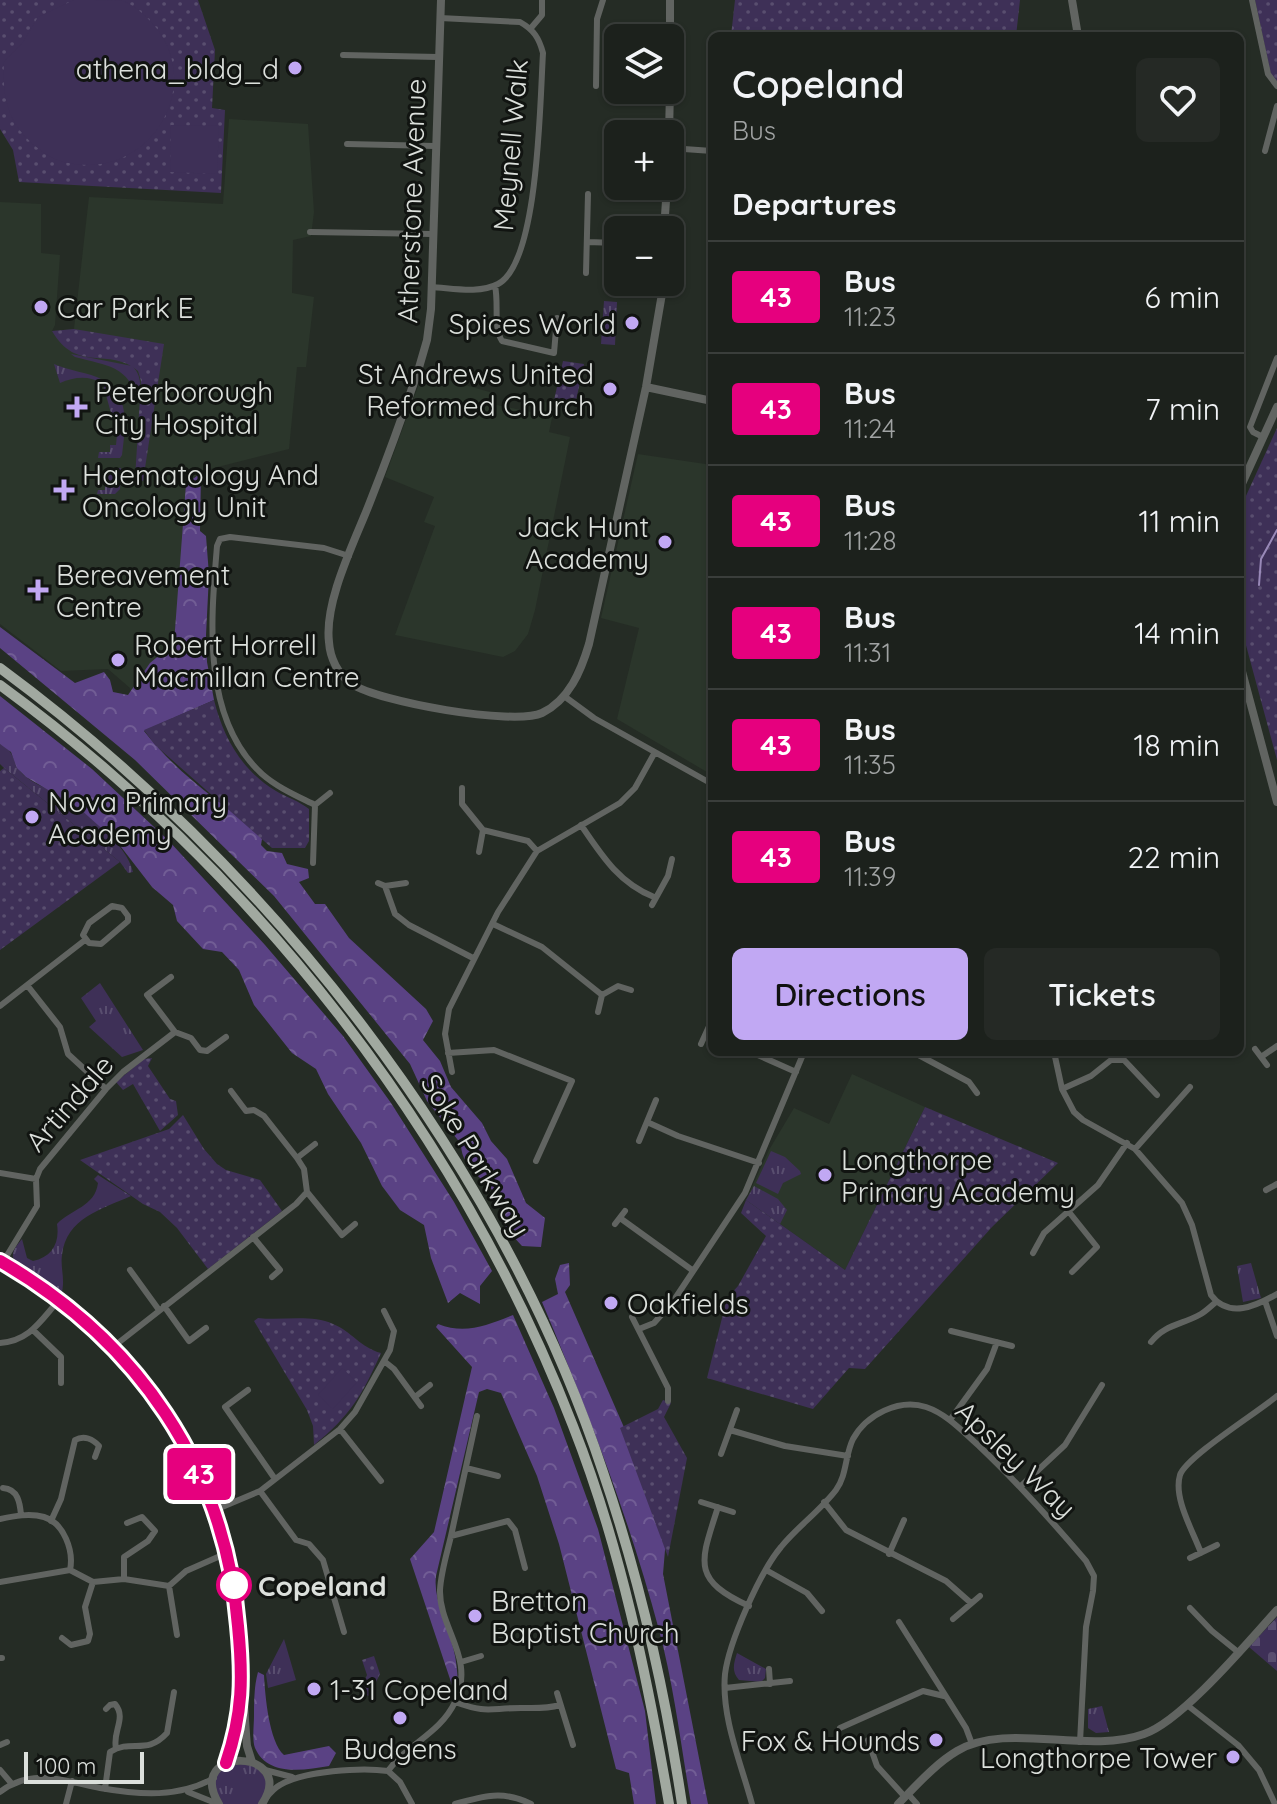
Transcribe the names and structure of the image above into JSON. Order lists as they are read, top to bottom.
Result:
{
  "streets": {
    "highway": ["Soke Parkway"],
    "street": [
      "Meynell Walk",
      "Atherstone Avenue",
      "Artindale",
      "Apsley Way"
    ]
  },
  "crossings": [
    ["Meynell Walk", "Atherstone Avenue"]
  ],
  "places": {
    "other": [
      "athena_bldg_d",
      "Car Park E",
      "Spices World",
      "St Andrews United Reformed Church",
      "Jack Hunt Academy",
      "Robert Horrell Macmillan Centre",
      "Nova Primary Academy",
      "Longthorpe Primary Academy",
      "Oakfields",
      "Copeland",
      "Bretton Baptist Church",
      "1-31 Copeland",
      "Budgens",
      "Fox & Hounds",
      "Longthorpe Tower"
    ],
    "health": ["Peterborough City Hospital", "Haematology And Oncology Unit", "Bereavement Centre"]
  },
  "lines": ["bus line 43"],
  "scale_bar": "100 m",
  "page": {
    "on_map": "43",
    "map_buttons": ["+", "−"],
    "heading": [
      ["Copeland", "Bus"],
      "Departures"
    ],
    "list": [
      {
        "mark": "43",
        "name": "Bus",
        "note": "11:23",
        "value": "6 min"
      },
      {
        "mark": "43",
        "name": "Bus",
        "note": "11:24",
        "value": "7 min"
      },
      {
        "mark": "43",
        "name": "Bus",
        "note": "11:28",
        "value": "11 min"
      },
      {
        "mark": "43",
        "name": "Bus",
        "note": "11:31",
        "value": "14 min"
      },
      {
        "mark": "43",
        "name": "Bus",
        "note": "11:35",
        "value": "18 min"
      },
      {
        "mark": "43",
        "name": "Bus",
        "note": "11:39",
        "value": "22 min"
      }
    ],
    "buttons": ["Directions", "Tickets"],
    "scale": "100 m"
  }
}
